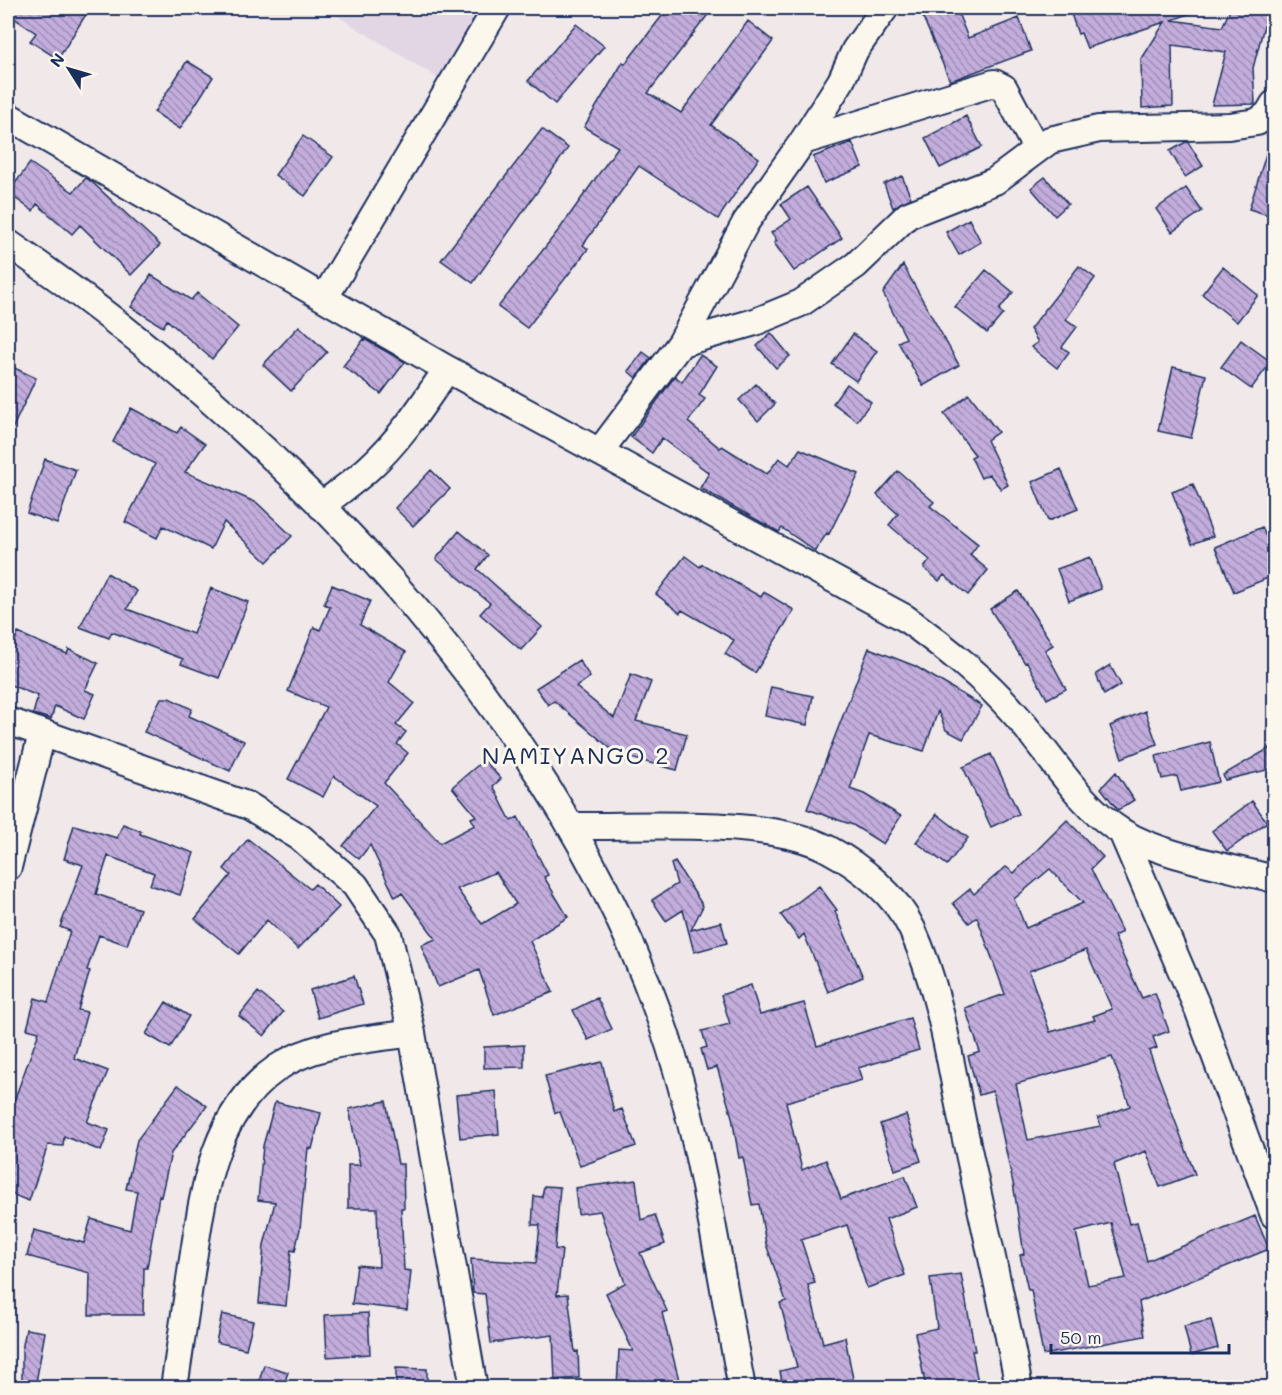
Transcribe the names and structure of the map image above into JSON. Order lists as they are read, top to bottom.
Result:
{
  "districts": ["NAMIYANGO 2"],
  "scale_bar": "50 m",
  "north": "top left"
}
